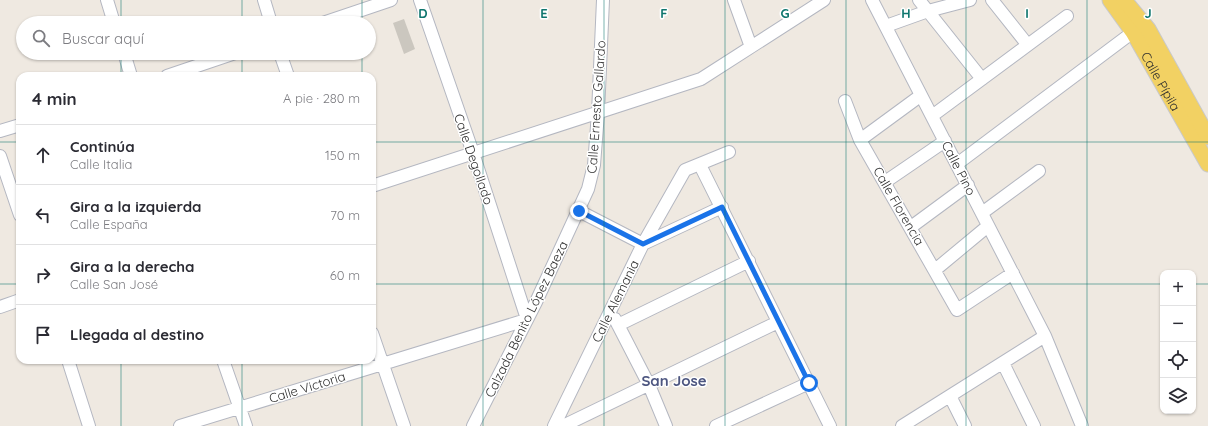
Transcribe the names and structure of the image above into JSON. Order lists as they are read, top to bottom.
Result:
{
  "streets": {
    "main road": ["Calle Pípila"],
    "street": [
      "Calle Ernesto Gallardo",
      "Calle Degollado",
      "Calle Pino",
      "Calle Florencia",
      "Calle Alemania",
      "Calzada Benito López Baeza",
      "Calle Victoria"
    ]
  },
  "crossings": [
    ["Calle Ernesto Gallardo", "Calzada Benito López Baeza"],
    ["Calle Degollado", "Calzada Benito López Baeza"],
    ["Calle Degollado", "Calle Victoria"],
    ["Calle Pino", "Calle Florencia"],
    ["Calzada Benito López Baeza", "Calle Victoria"]
  ],
  "districts": ["San Jose"],
  "page": {
    "search": "Buscar aquí",
    "heading": ["4 min", "A pie · 280 m"],
    "list": [
      ["Continúa", "Calle Italia", "150 m"],
      ["Gira a la izquierda", "Calle España", "70 m"],
      ["Gira a la derecha", "Calle San José", "60 m"],
      "Llegada al destino"
    ],
    "map_buttons": ["+", "−"]
  },
  "grid": {
    "columns": [
      "D",
      "E",
      "F",
      "G",
      "H",
      "I",
      "J"
    ]
  }
}
